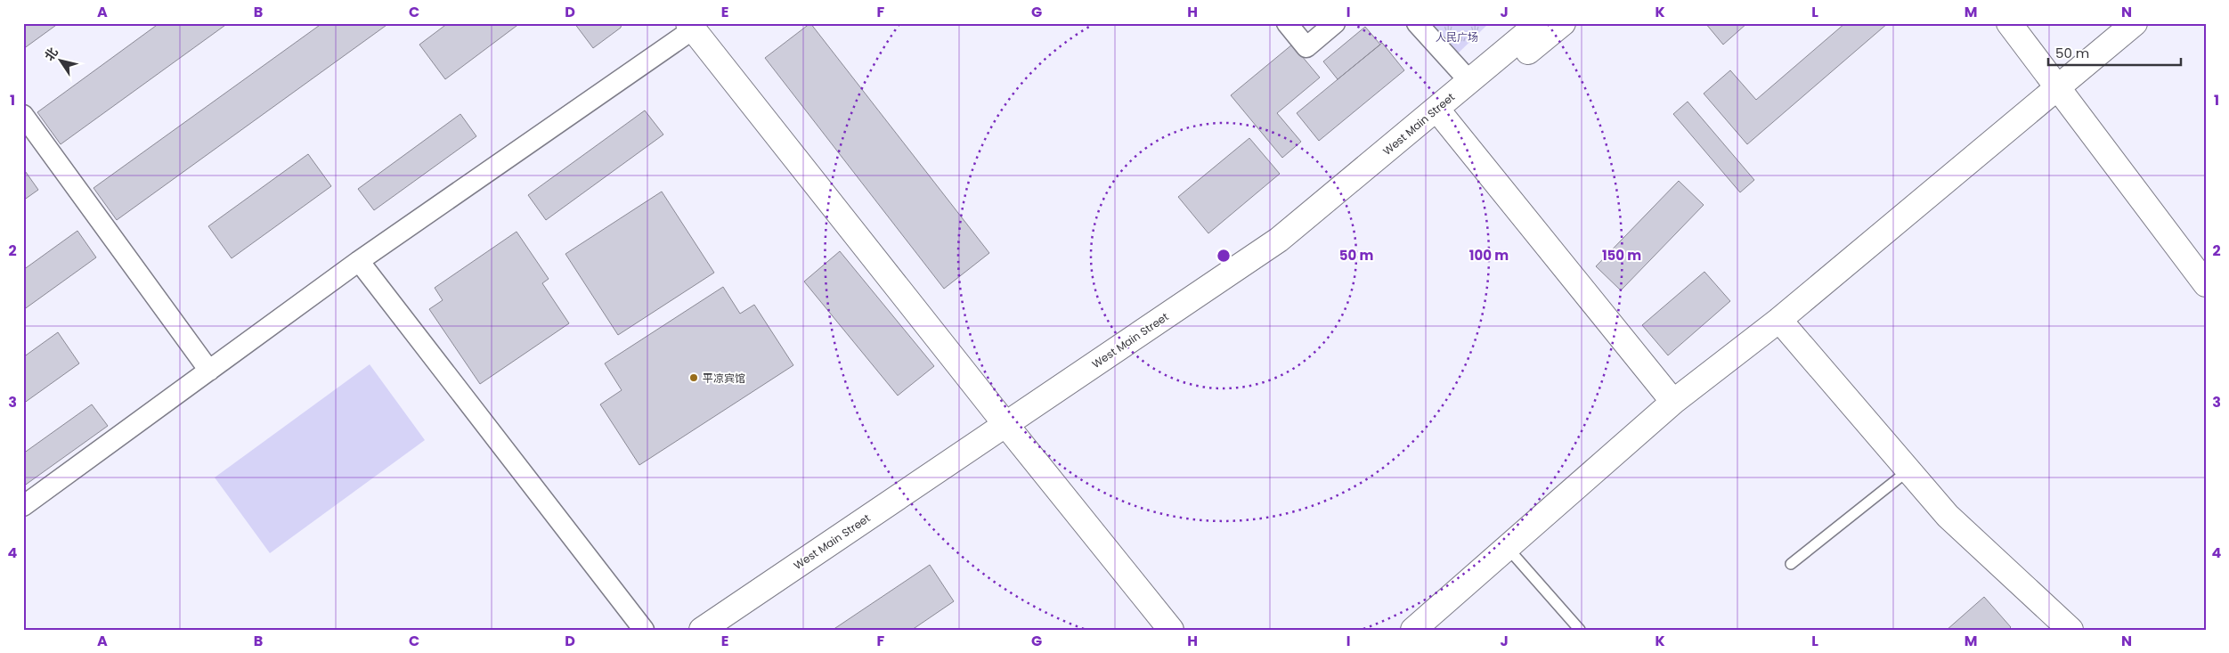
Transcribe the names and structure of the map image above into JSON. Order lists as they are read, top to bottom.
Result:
{
  "streets": {
    "street": ["West Main Street"]
  },
  "parks": ["人民广场"],
  "places": ["平凉宾馆"],
  "scale_bar": "50 m",
  "north": "top left",
  "grid": {
    "columns": [
      "A",
      "B",
      "C",
      "D",
      "E",
      "F",
      "G",
      "H",
      "I",
      "J",
      "K",
      "L",
      "M",
      "N"
    ],
    "rows": [
      "1",
      "2",
      "3",
      "4"
    ]
  },
  "rings": ["50 m", "100 m", "150 m"]
}
